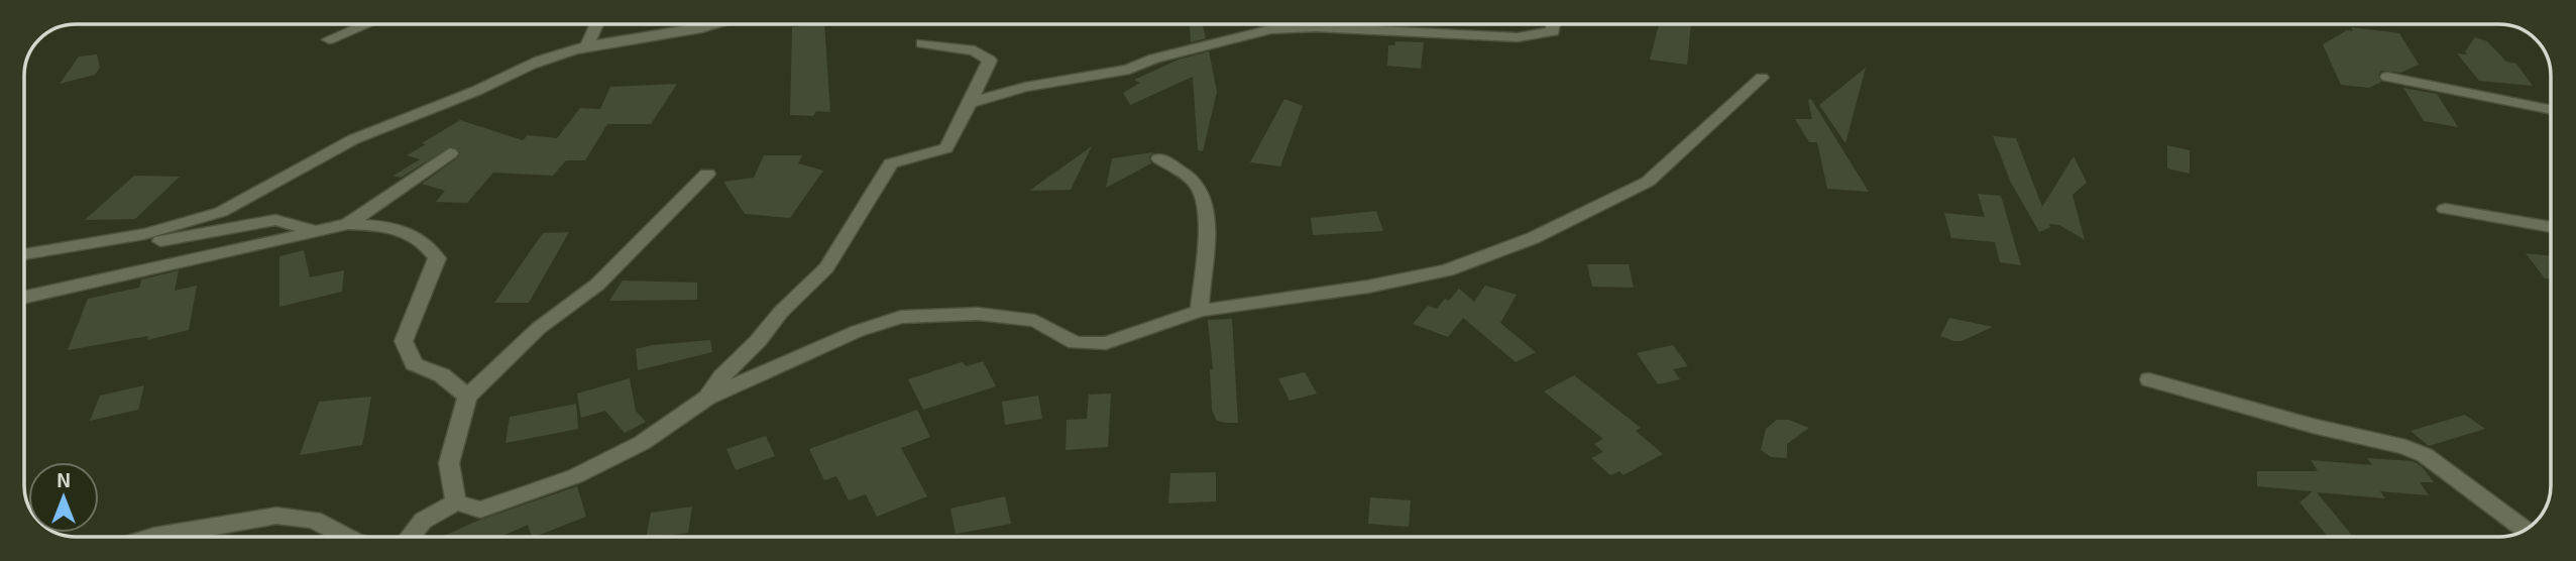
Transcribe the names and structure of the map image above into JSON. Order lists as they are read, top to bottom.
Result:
{
  "north": "top"
}
